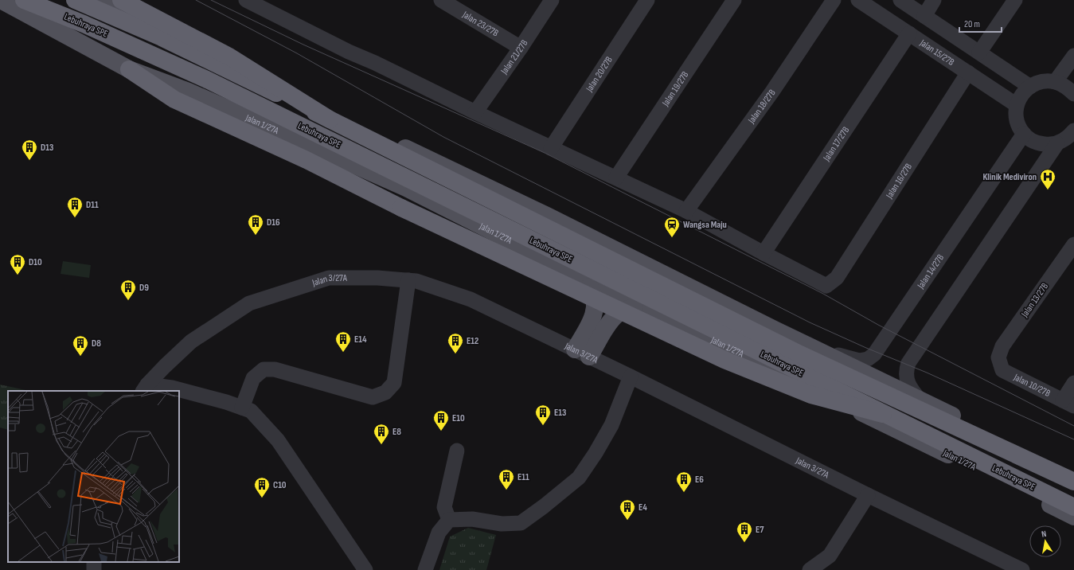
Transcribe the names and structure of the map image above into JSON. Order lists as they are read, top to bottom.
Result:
{
  "streets": {
    "highway": ["Lebuhraya SPE"],
    "main road": ["Jalan 1/27A"],
    "street": [
      "Jalan 23/27B",
      "Jalan 15/27B",
      "Jalan 21/27B",
      "Jalan 20/27B",
      "Jalan 19/27B",
      "Jalan 18/27B",
      "Jalan 17/27B",
      "Jalan 16/27B",
      "Jalan 14/27B",
      "Jalan 3/27A",
      "Jalan 13/27B",
      "Jalan 10/27B"
    ]
  },
  "crossings": [
    ["Jalan 23/27B", "Jalan 21/27B"],
    ["Jalan 15/27B", "Jalan 17/27B"],
    ["Jalan 15/27B", "Jalan 16/27B"],
    ["Jalan 17/27B", "Jalan 16/27B"],
    ["Jalan 13/27B", "Jalan 10/27B"]
  ],
  "places": {
    "building": [
      "D13",
      "D11",
      "D16",
      "D10",
      "D9",
      "E14",
      "E12",
      "D8",
      "E13",
      "E10",
      "E8",
      "E11",
      "E6",
      "C10",
      "E4",
      "E7"
    ],
    "hospital": ["Klinik Mediviron"],
    "station": ["Wangsa Maju"]
  },
  "scale_bar": "20 m",
  "north": "top"
}
